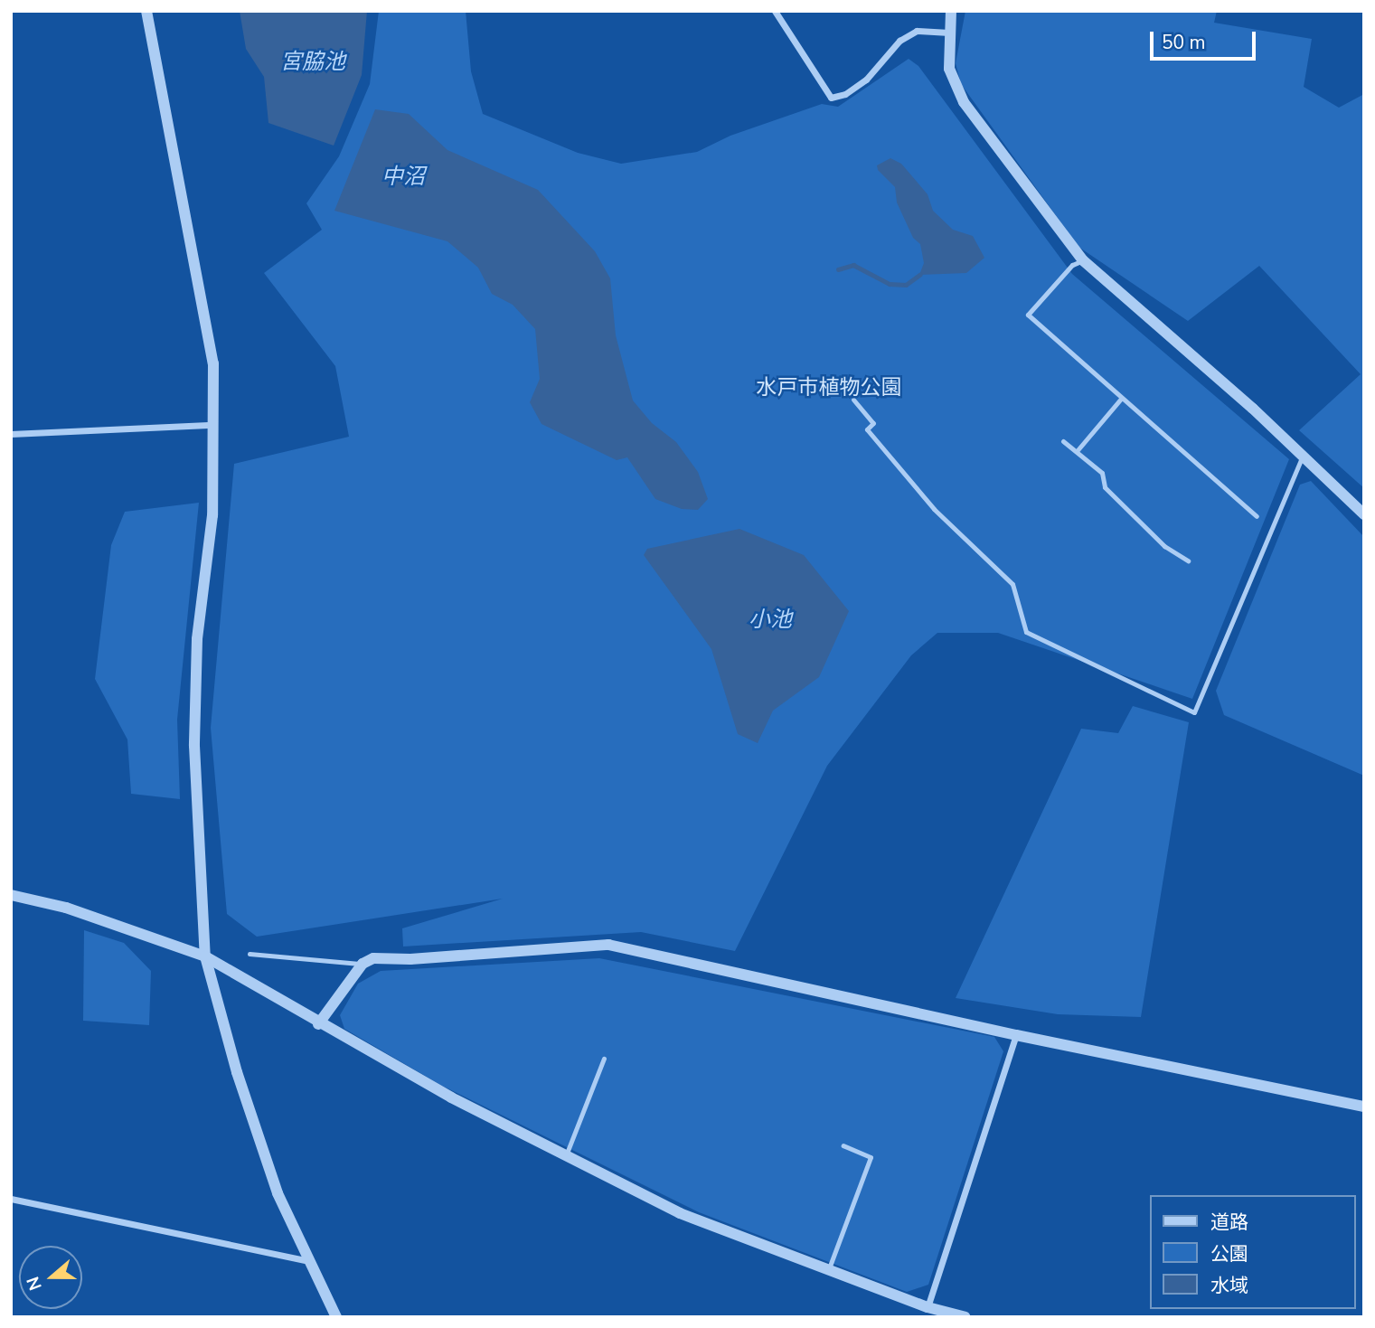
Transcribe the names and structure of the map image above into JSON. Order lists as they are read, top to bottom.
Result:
{
  "water": ["宮脇池", "中沼", "小池"],
  "parks": ["水戸市植物公園"],
  "legend": ["道路", "公園", "水域"],
  "scale_bar": "50 m",
  "north": "left"
}
